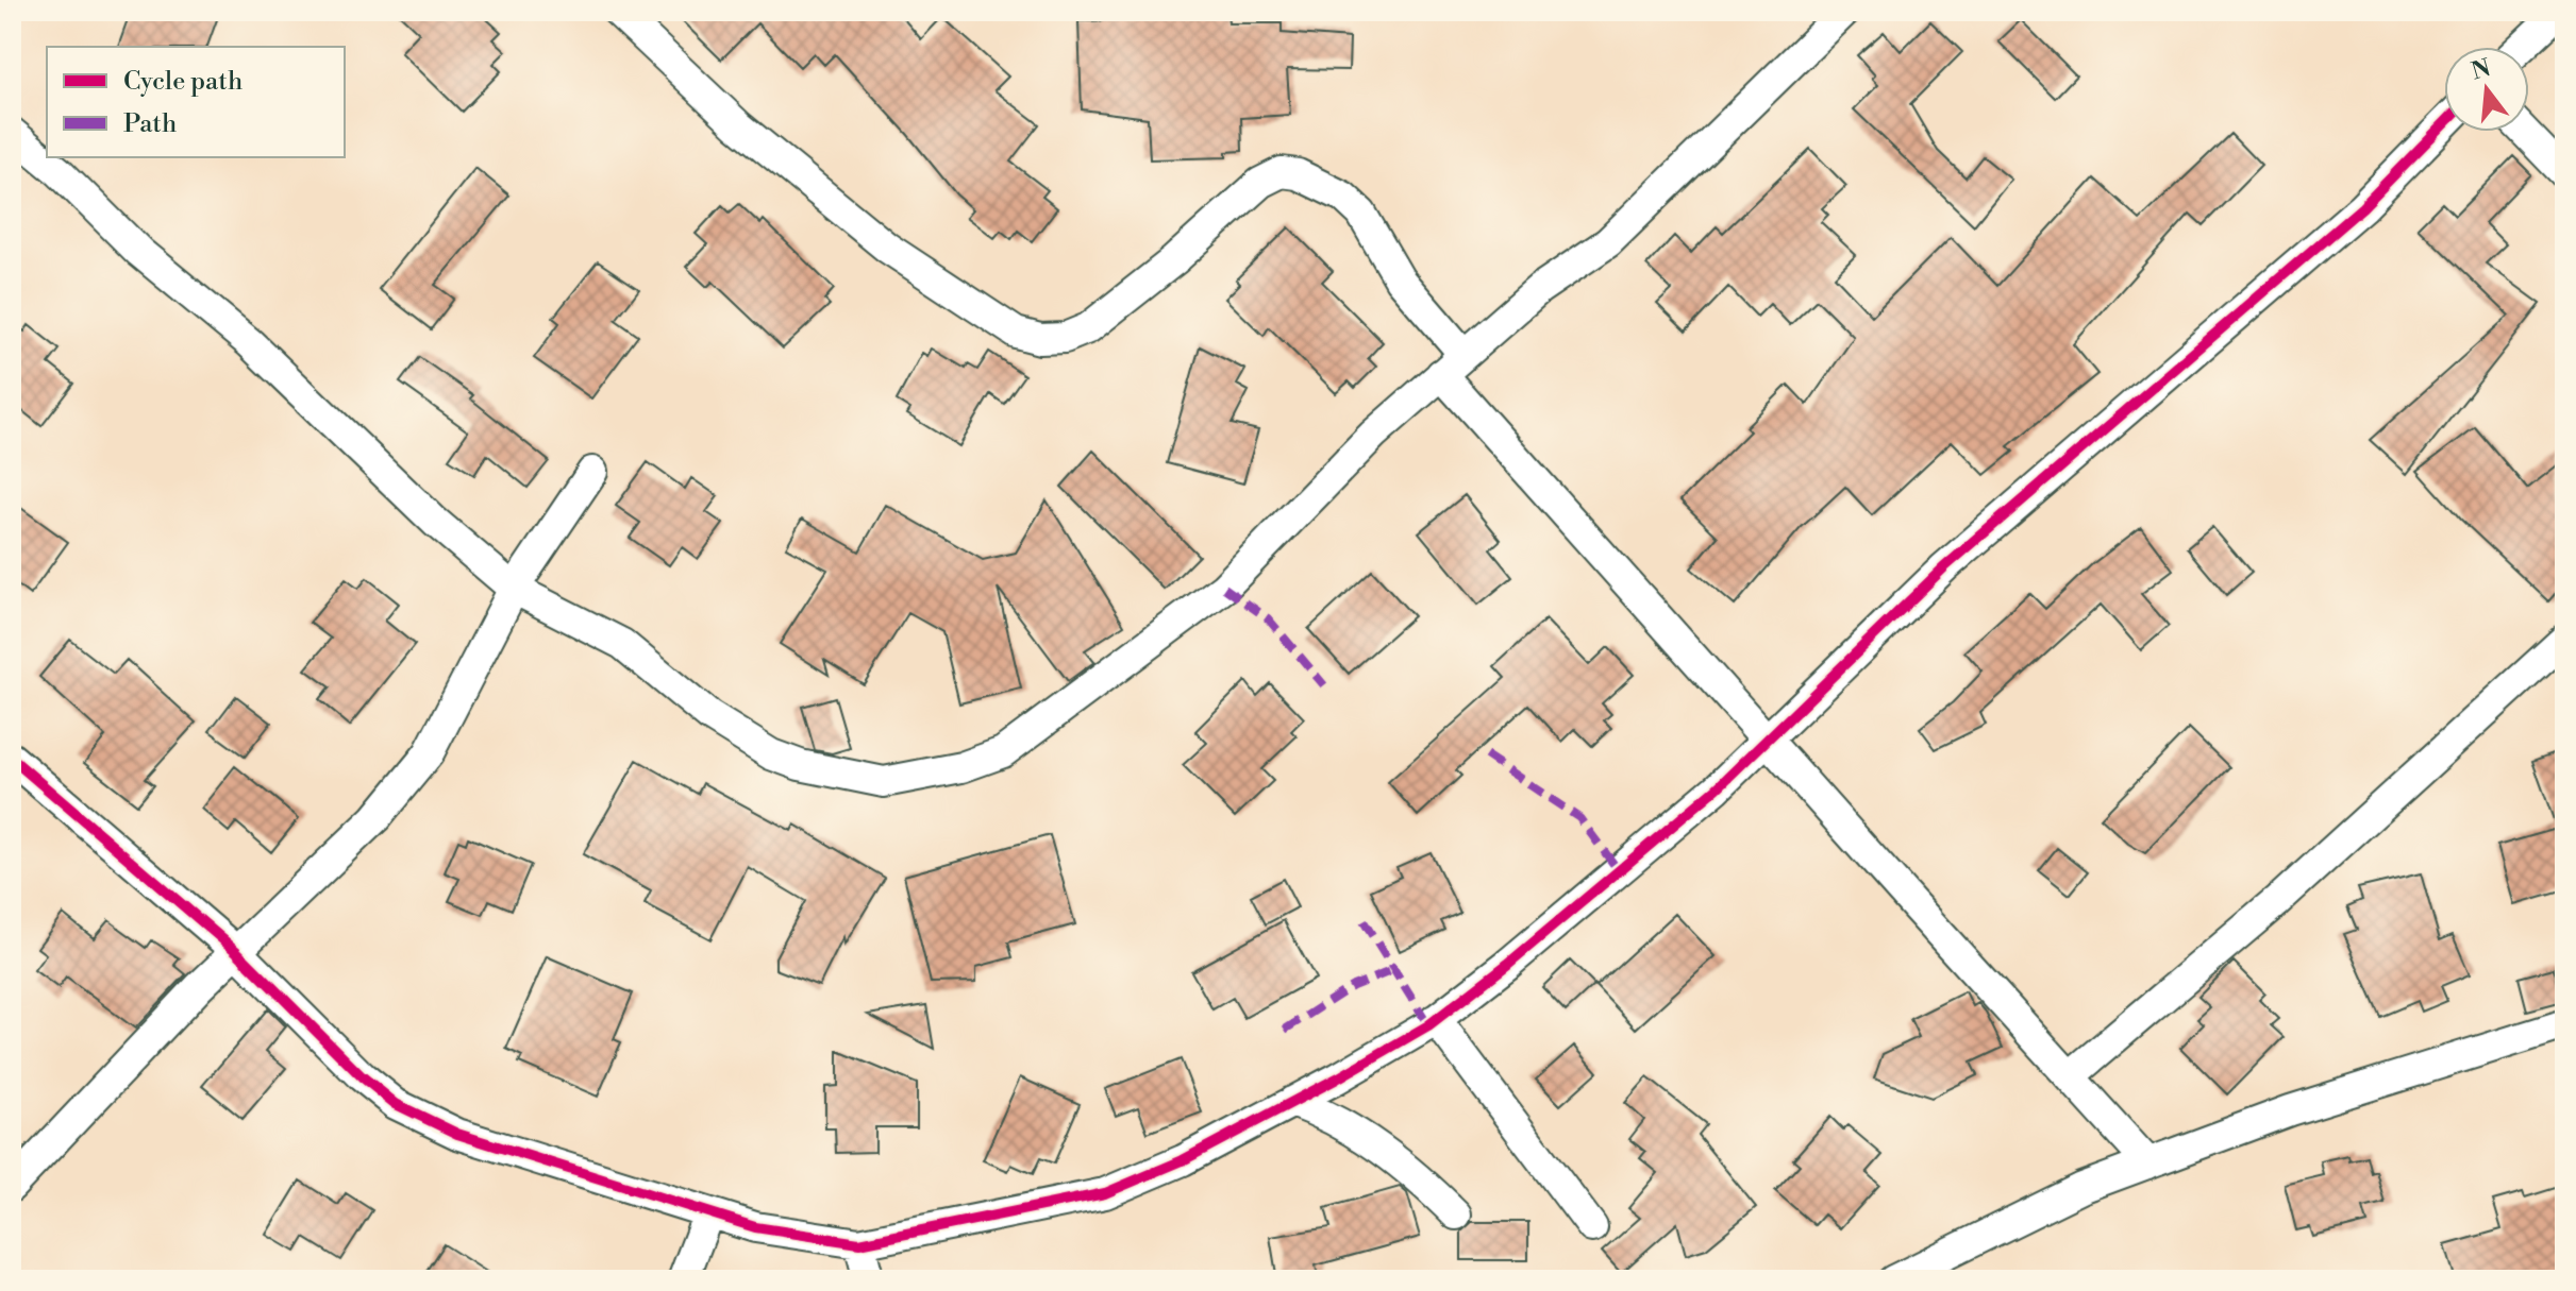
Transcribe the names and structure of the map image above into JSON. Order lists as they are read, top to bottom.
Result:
{
  "legend": ["Cycle path", "Path"],
  "north": "top"
}
